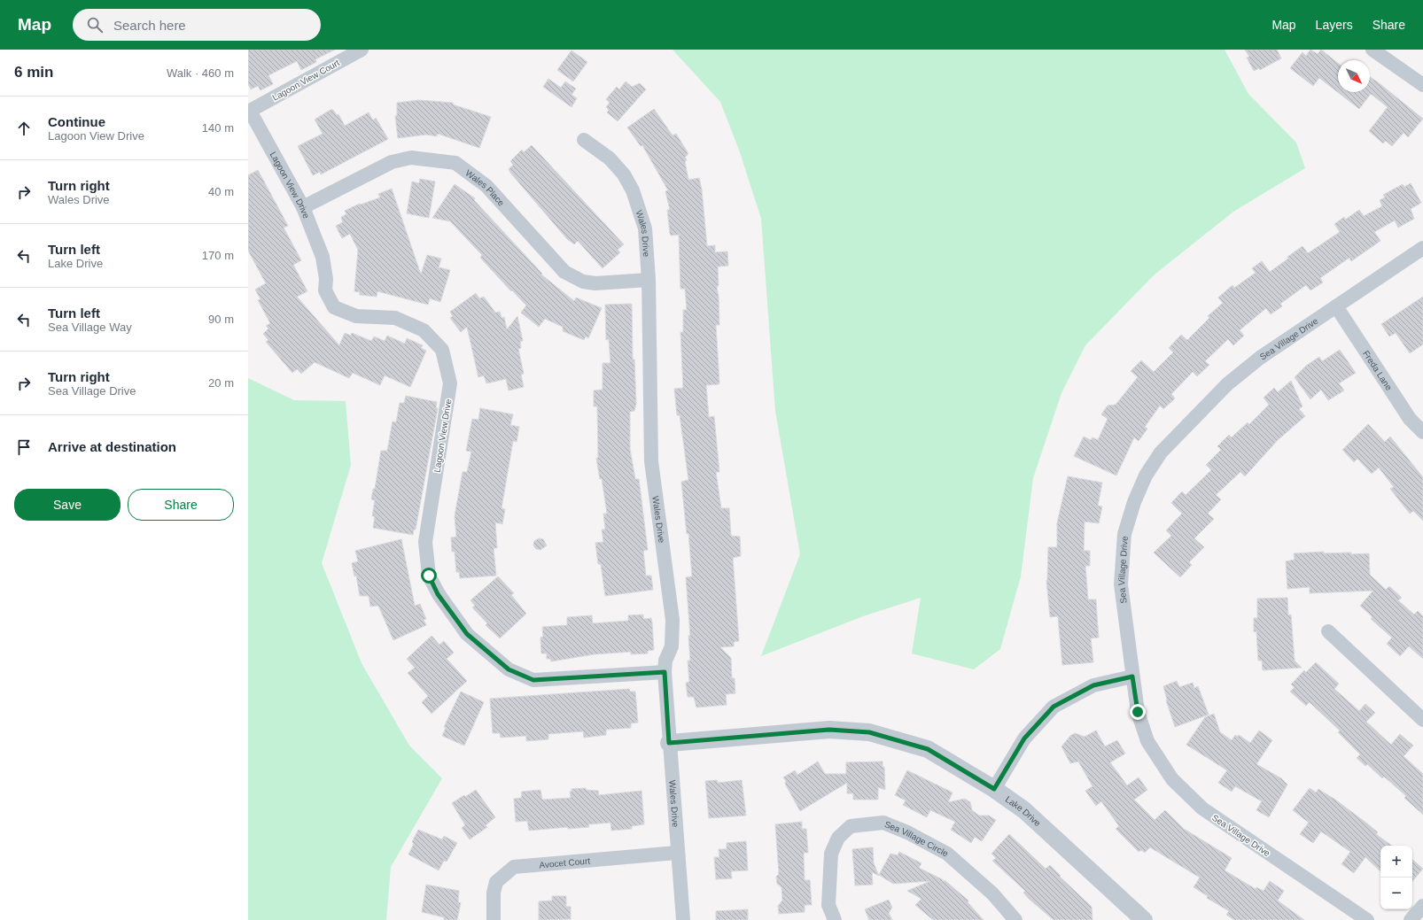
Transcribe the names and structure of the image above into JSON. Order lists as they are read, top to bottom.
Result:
{
  "streets": {
    "street": [
      "Lagoon View Court",
      "Lagoon View Drive",
      "Wales Place",
      "Wales Drive",
      "Sea Village Drive",
      "Freda Lane",
      "Lake Drive",
      "Sea Village Circle",
      "Avocet Court"
    ]
  },
  "crossings": [
    ["Lagoon View Court", "Lagoon View Drive"],
    ["Lagoon View Drive", "Wales Place"],
    ["Lagoon View Drive", "Wales Drive"],
    ["Wales Place", "Wales Drive"],
    ["Wales Drive", "Lake Drive"],
    ["Wales Drive", "Avocet Court"],
    ["Sea Village Drive", "Freda Lane"]
  ],
  "north": "bottom right",
  "page": {
    "header": "Map",
    "search": "Search here",
    "nav": ["Map", "Layers", "Share"],
    "heading": ["6 min", "Walk · 460 m"],
    "list": [
      ["Continue", "Lagoon View Drive", "140 m"],
      ["Turn right", "Wales Drive", "40 m"],
      ["Turn left", "Lake Drive", "170 m"],
      ["Turn left", "Sea Village Way", "90 m"],
      ["Turn right", "Sea Village Drive", "20 m"],
      "Arrive at destination"
    ],
    "buttons": ["Save", "Share"],
    "map_buttons": ["+", "−"]
  }
}
